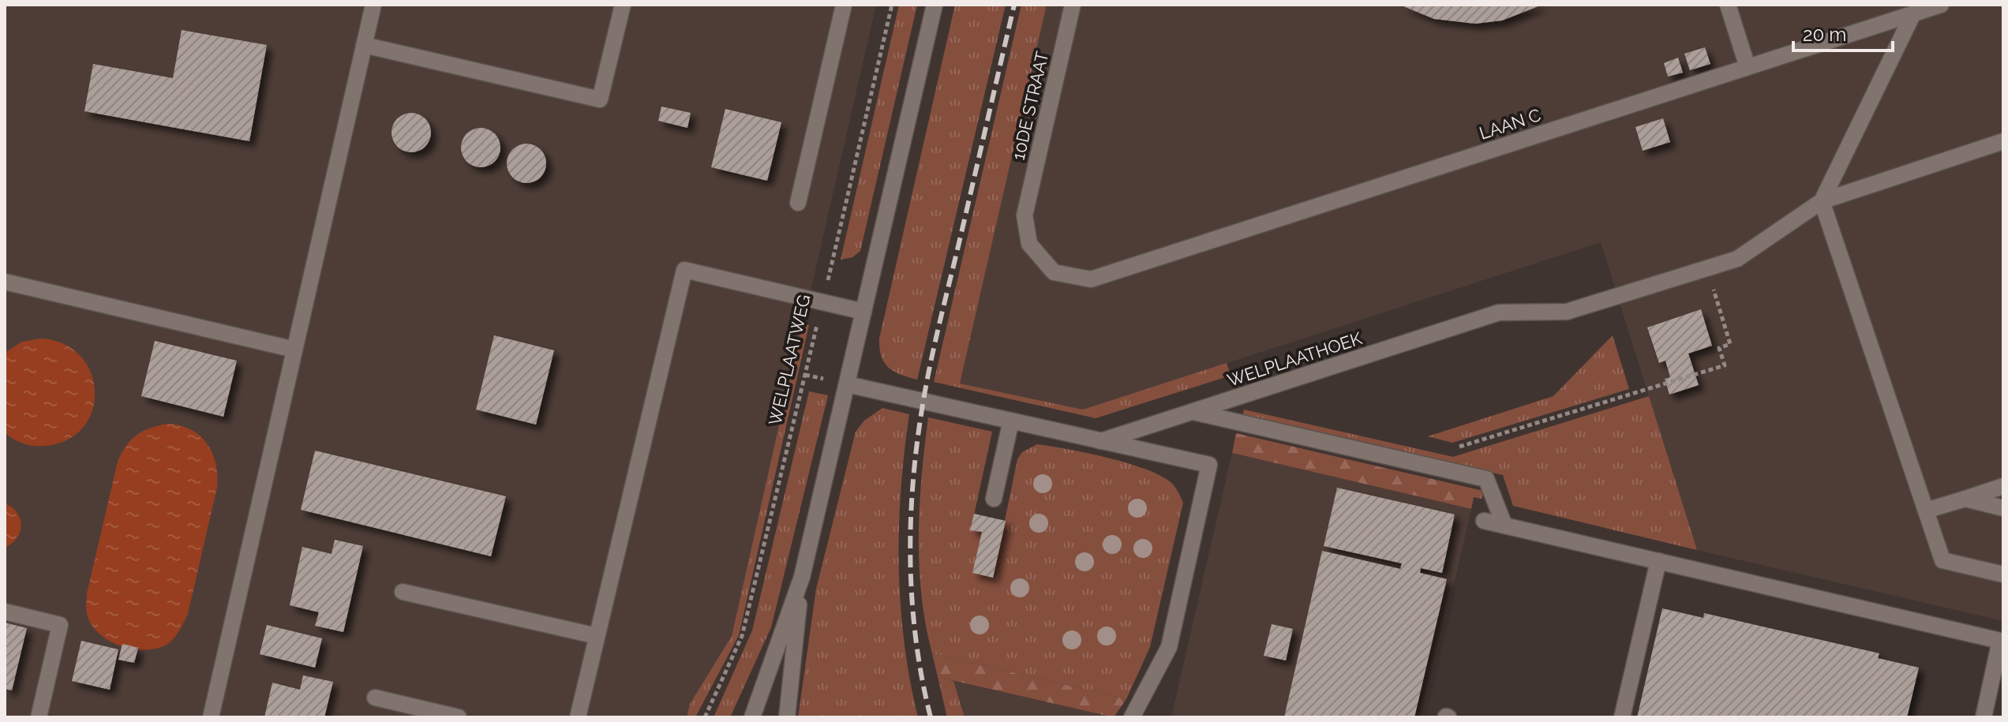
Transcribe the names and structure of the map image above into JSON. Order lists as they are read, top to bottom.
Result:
{
  "streets": {
    "street": ["10DE STRAAT", "LAAN C", "WELPLAATHOEK"],
    "path": ["WELPLAATWEG"]
  },
  "crossings": [
    ["10DE STRAAT", "LAAN C"]
  ],
  "scale_bar": "20 m"
}
